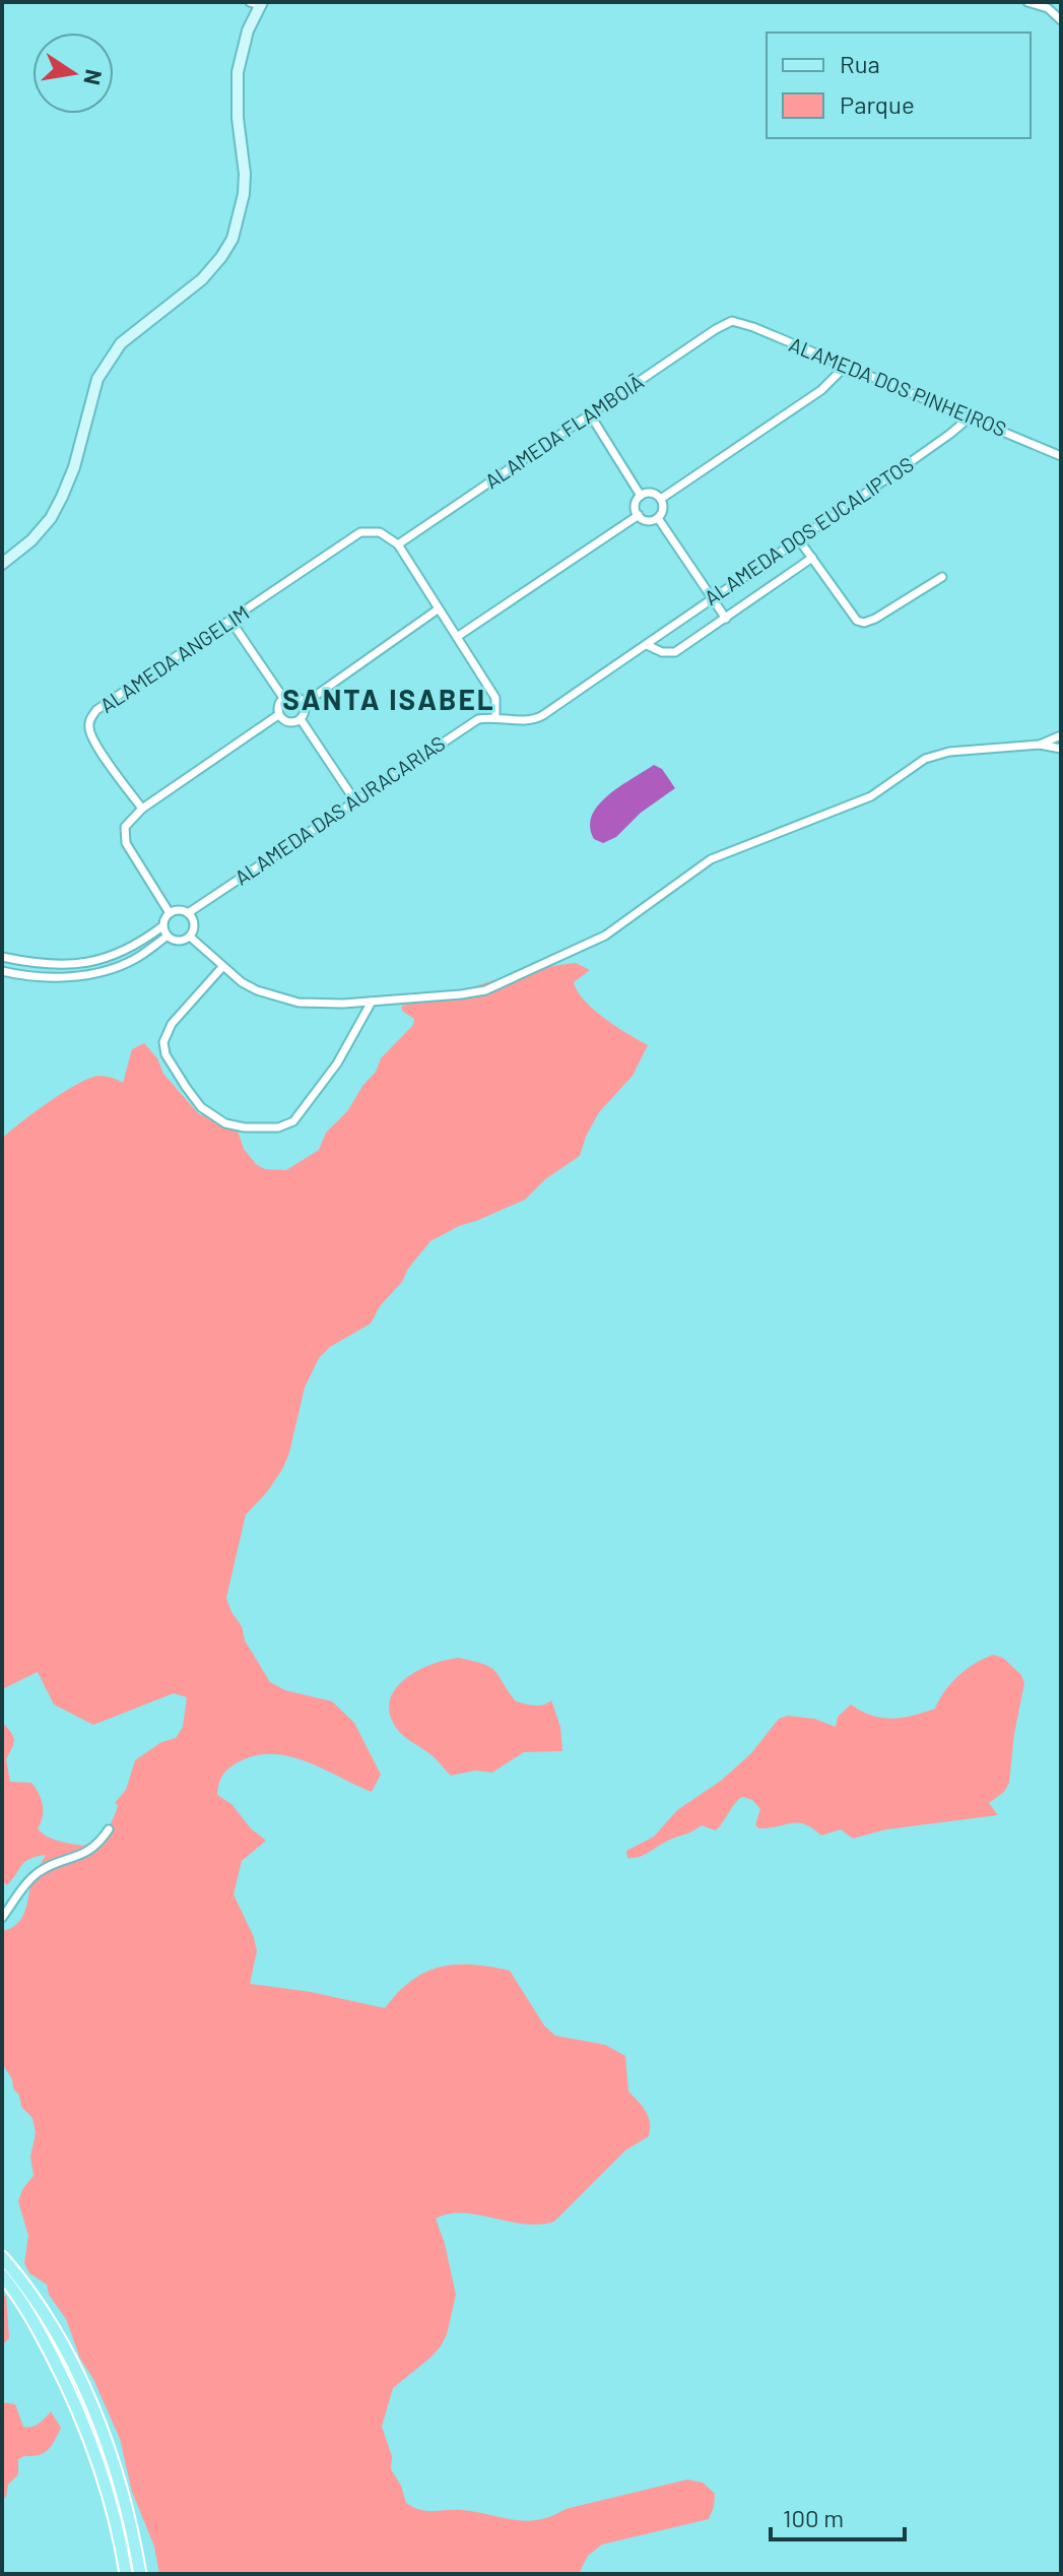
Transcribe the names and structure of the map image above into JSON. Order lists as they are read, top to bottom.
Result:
{
  "streets": {
    "street": [
      "ALAMEDA DOS PINHEIROS",
      "ALAMEDA FLAMBOIÃ",
      "ALAMEDA DOS EUCALIPTOS",
      "ALAMEDA ANGELIM",
      "ALAMEDA DAS AURACARIAS"
    ]
  },
  "crossings": [
    ["ALAMEDA DOS PINHEIROS", "ALAMEDA FLAMBOIÃ"],
    ["ALAMEDA DOS PINHEIROS", "ALAMEDA DOS EUCALIPTOS"],
    ["ALAMEDA FLAMBOIÃ", "ALAMEDA ANGELIM"],
    ["ALAMEDA DOS EUCALIPTOS", "ALAMEDA DAS AURACARIAS"]
  ],
  "districts": ["SANTA ISABEL"],
  "legend": ["Rua", "Parque"],
  "scale_bar": "100 m",
  "north": "right"
}
